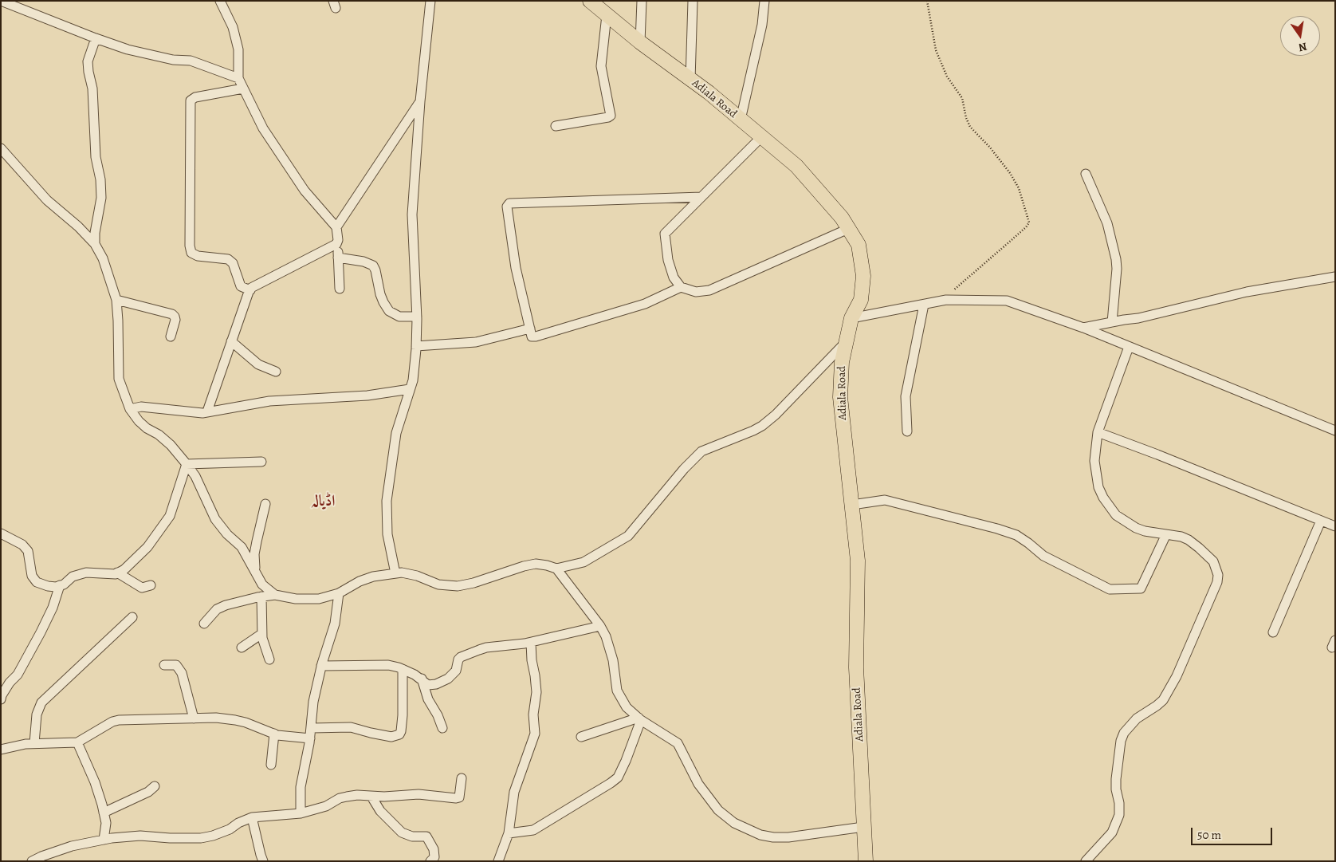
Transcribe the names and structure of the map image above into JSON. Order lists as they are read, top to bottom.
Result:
{
  "streets": {
    "main road": ["Adiala Road"]
  },
  "districts": ["اڈیالہ"],
  "scale_bar": "50 m",
  "north": "bottom"
}
